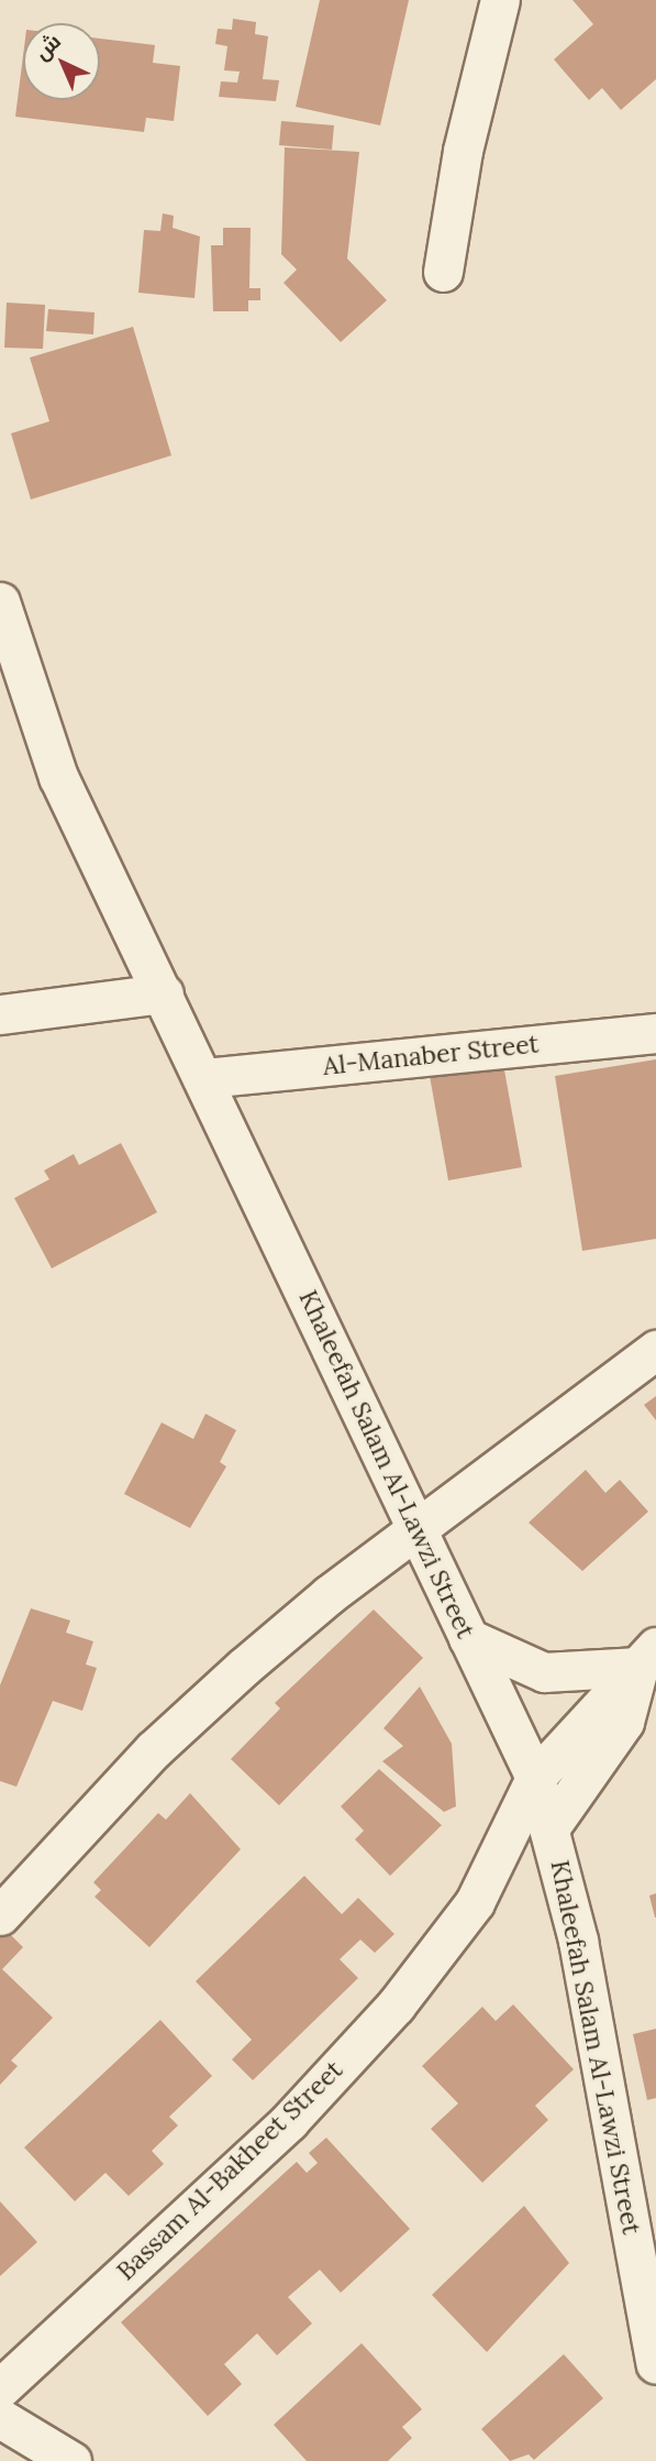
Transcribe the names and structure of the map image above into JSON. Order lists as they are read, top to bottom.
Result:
{
  "streets": {
    "street": ["Al-Manaber Street", "Khaleefah Salam Al-Lawzi Street", "Bassam Al-Bakheet Street"]
  },
  "crossings": [
    ["Al-Manaber Street", "Khaleefah Salam Al-Lawzi Street"],
    ["Khaleefah Salam Al-Lawzi Street", "Bassam Al-Bakheet Street"]
  ],
  "north": "top left"
}
